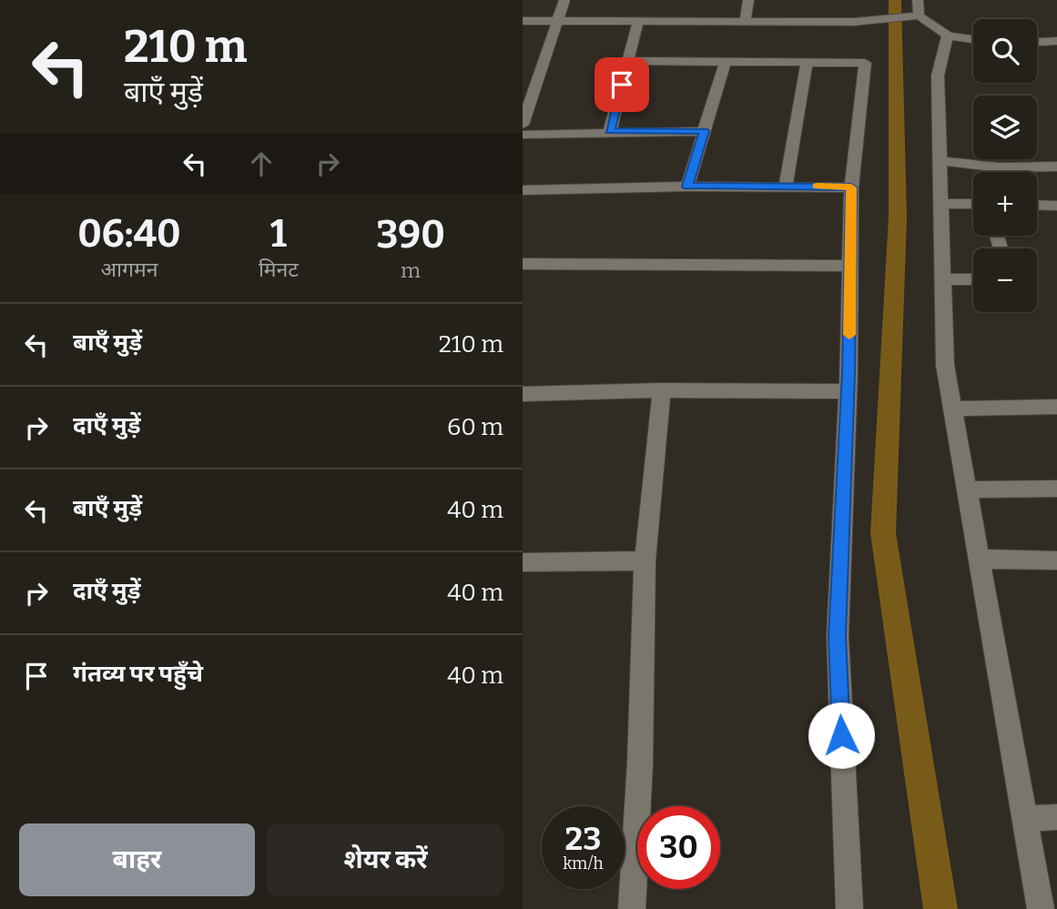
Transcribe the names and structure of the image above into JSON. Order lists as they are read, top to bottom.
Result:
{
  "page": {
    "turn": ["210 m", "बाएँ मुड़ें"],
    "map_buttons": ["+", "−"],
    "eta": [
      "06:40",
      "आगमन",
      "1",
      "मिनट",
      "390",
      "m"
    ],
    "list": [
      {
        "name": "बाएँ मुड़ें",
        "value": "210 m"
      },
      {
        "name": "दाएँ मुड़ें",
        "value": "60 m"
      },
      {
        "name": "बाएँ मुड़ें",
        "value": "40 m"
      },
      {
        "name": "दाएँ मुड़ें",
        "value": "40 m"
      },
      {
        "name": "गंतव्य पर पहुँचे",
        "value": "40 m"
      }
    ],
    "speed": "23 km/h",
    "limit": "30",
    "buttons": ["बाहर", "शेयर करें"]
  }
}
